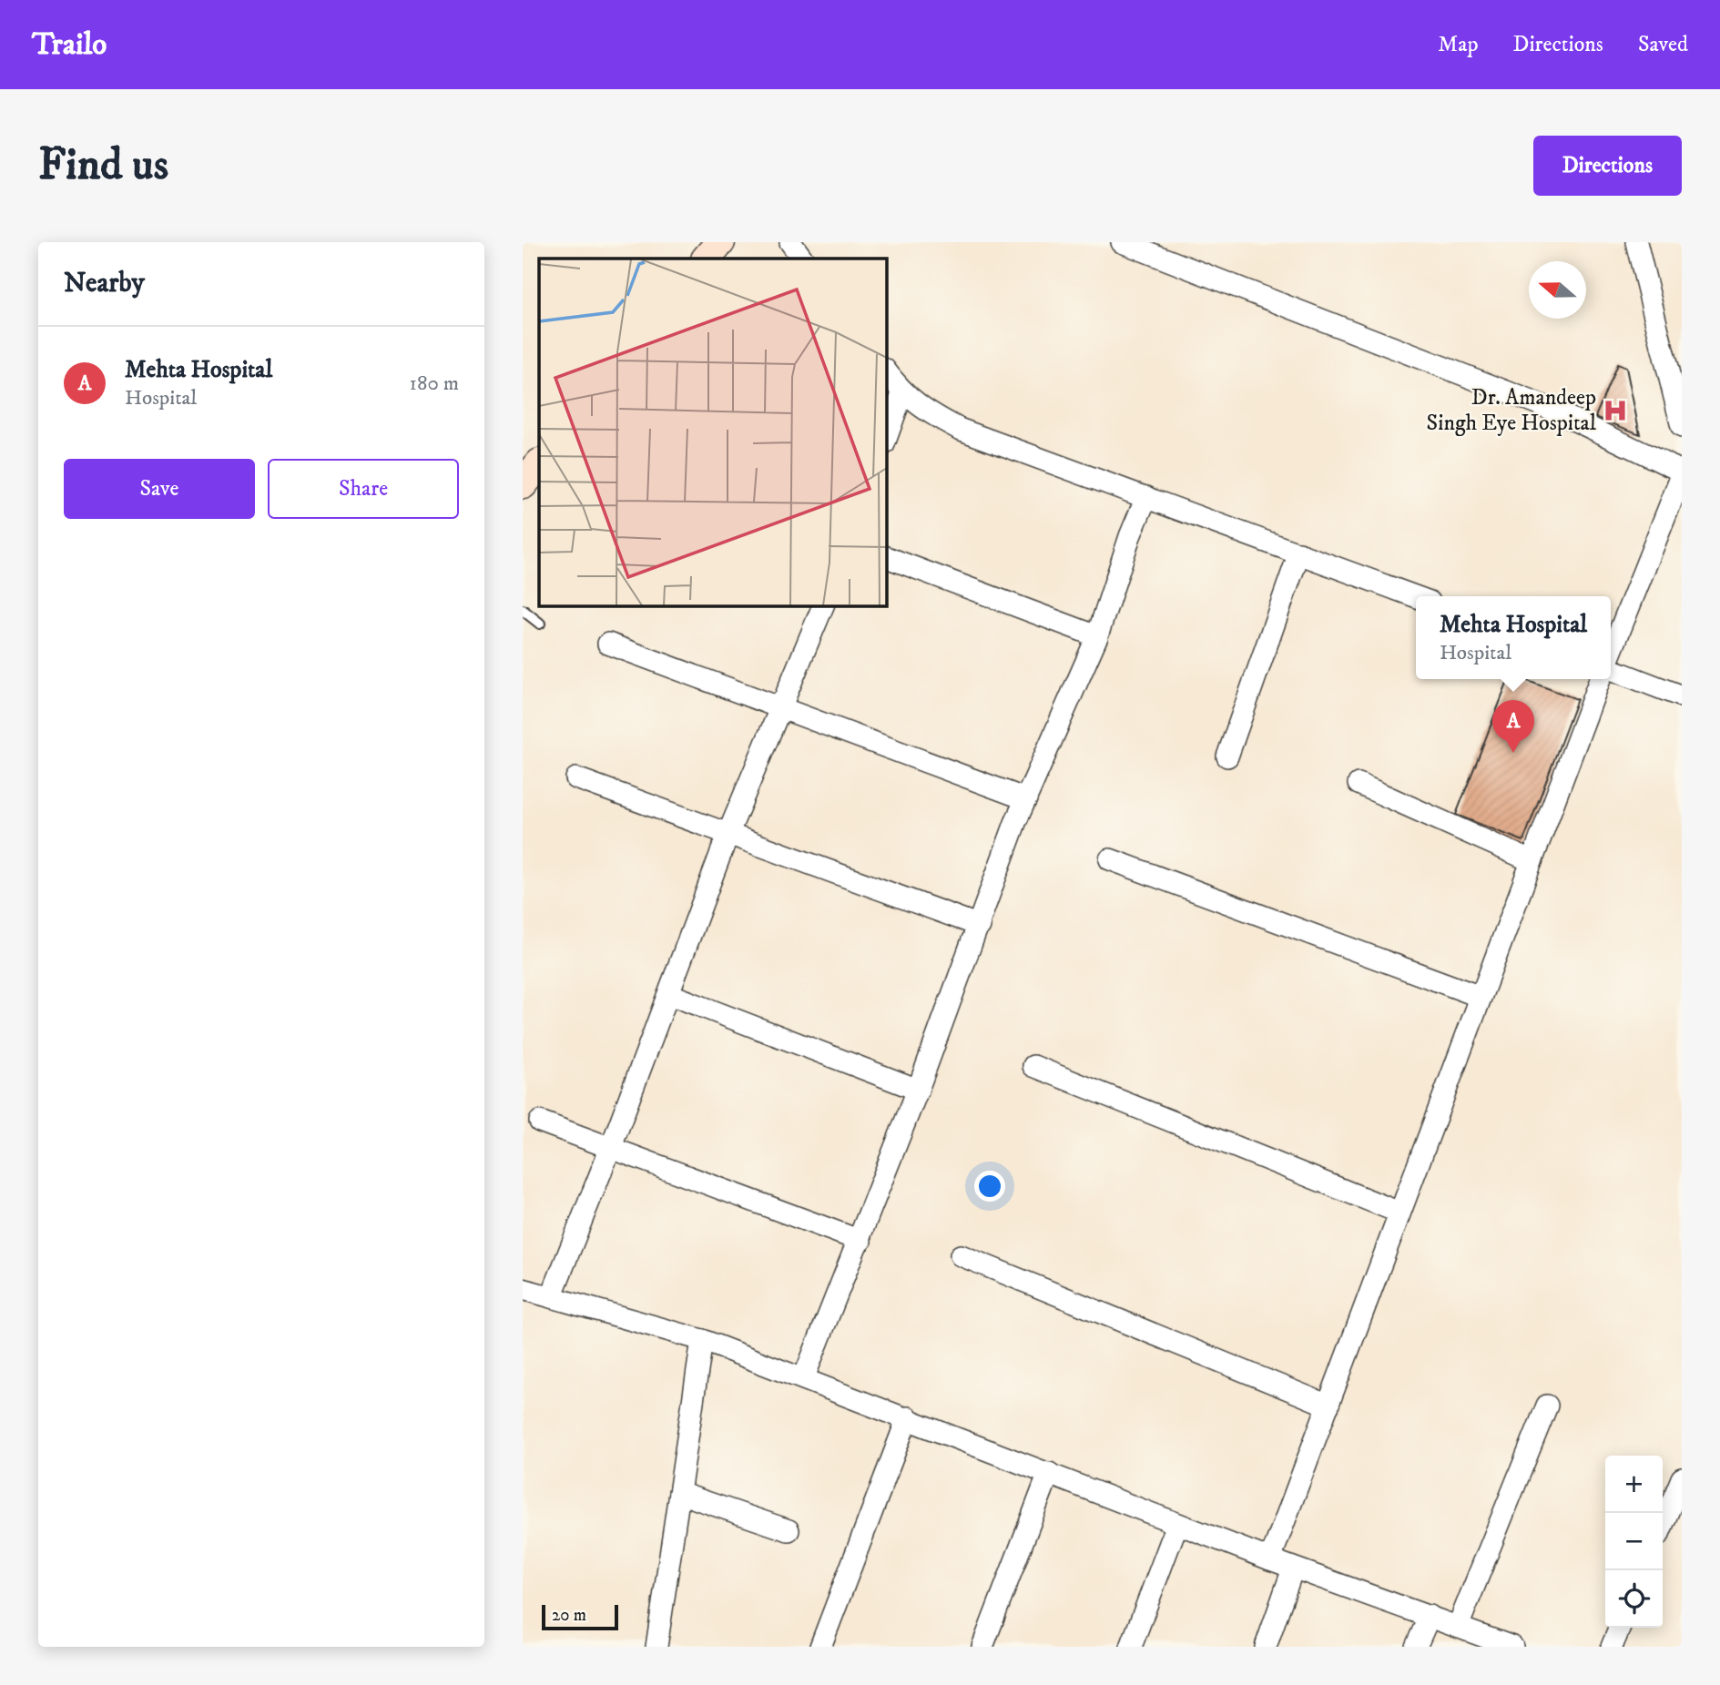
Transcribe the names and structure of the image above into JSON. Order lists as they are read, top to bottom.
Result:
{
  "places": {
    "hospital": ["Dr. Amandeep Singh Eye Hospital"]
  },
  "scale_bar": "20 m",
  "north": "left",
  "page": {
    "header": "Trailo",
    "nav": ["Map", "Directions", "Saved"],
    "buttons": [
      "Directions",
      ["Save", "Share"]
    ],
    "title": "Find us",
    "heading": "Nearby",
    "list": [
      {
        "mark": "A",
        "name": "Mehta Hospital",
        "note": "Hospital",
        "value": "180 m"
      }
    ],
    "popup": ["Mehta Hospital", "Hospital"],
    "pins": "A",
    "map_buttons": ["+", "−"],
    "scale": "20 m"
  }
}
